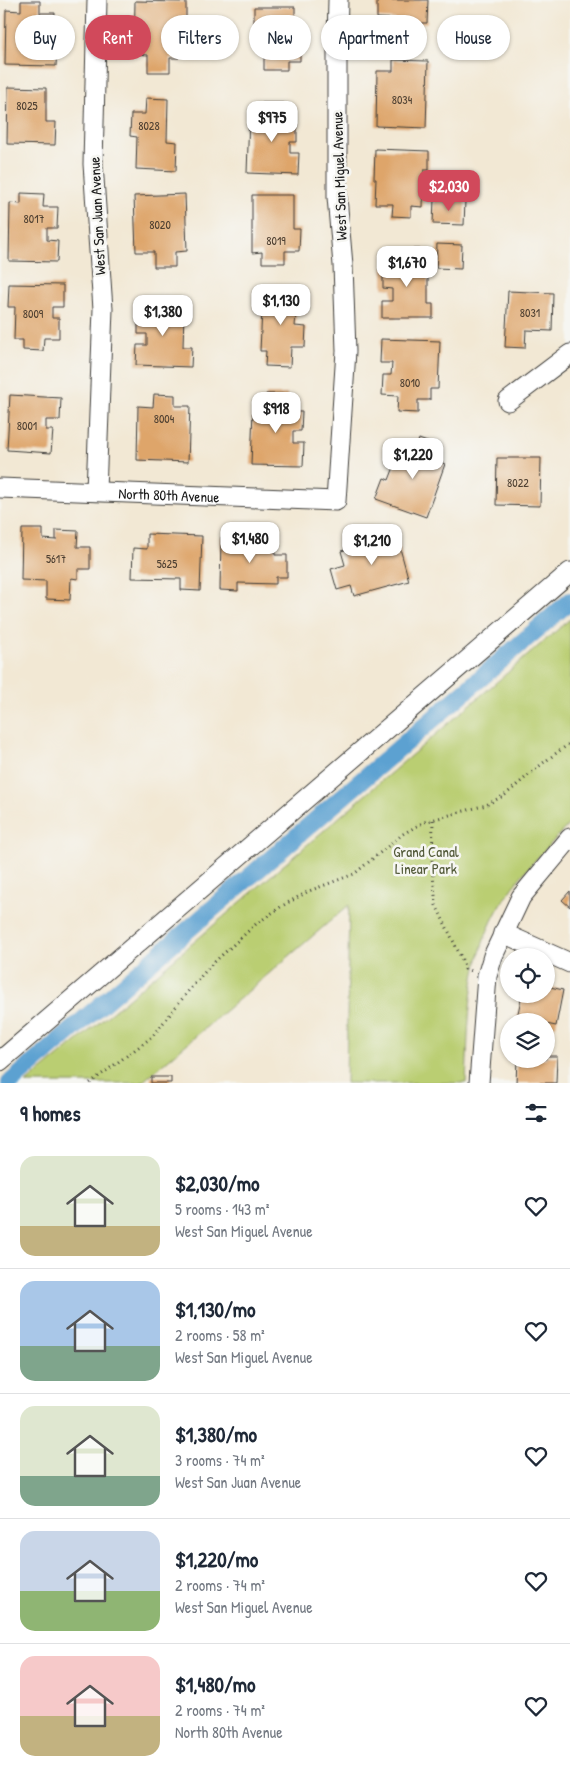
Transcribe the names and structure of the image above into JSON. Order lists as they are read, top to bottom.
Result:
{
  "streets": {
    "street": ["West San Miguel Avenue", "West San Juan Avenue", "North 80th Avenue"]
  },
  "crossings": [
    ["West San Miguel Avenue", "North 80th Avenue"],
    ["West San Juan Avenue", "North 80th Avenue"]
  ],
  "parks": ["Grand Canal Linear Park"],
  "house_numbers": [
    "8034",
    "8025",
    "8028",
    "8017",
    "8020",
    "8019",
    "8031",
    "8009",
    "8010",
    "8004",
    "8001",
    "8022",
    "5617",
    "5625"
  ],
  "page": {
    "chip": [
      "Buy",
      "Rent",
      "Filters",
      "New",
      "Apartment",
      "House"
    ],
    "price": [
      "$975",
      "$2,030",
      "$1,670",
      "$1,130",
      "$1,380",
      "$918",
      "$1,220",
      "$1,480",
      "$1,210"
    ],
    "heading": "9 homes",
    "list": [
      {
        "name": "$2,030/mo",
        "note": "5 rooms · 143 m² · West San Miguel Avenue"
      },
      {
        "name": "$1,130/mo",
        "note": "2 rooms · 58 m² · West San Miguel Avenue"
      },
      {
        "name": "$1,380/mo",
        "note": "3 rooms · 74 m² · West San Juan Avenue"
      },
      {
        "name": "$1,220/mo",
        "note": "2 rooms · 74 m² · West San Miguel Avenue"
      },
      {
        "name": "$1,480/mo",
        "note": "2 rooms · 74 m² · North 80th Avenue"
      }
    ]
  }
}
